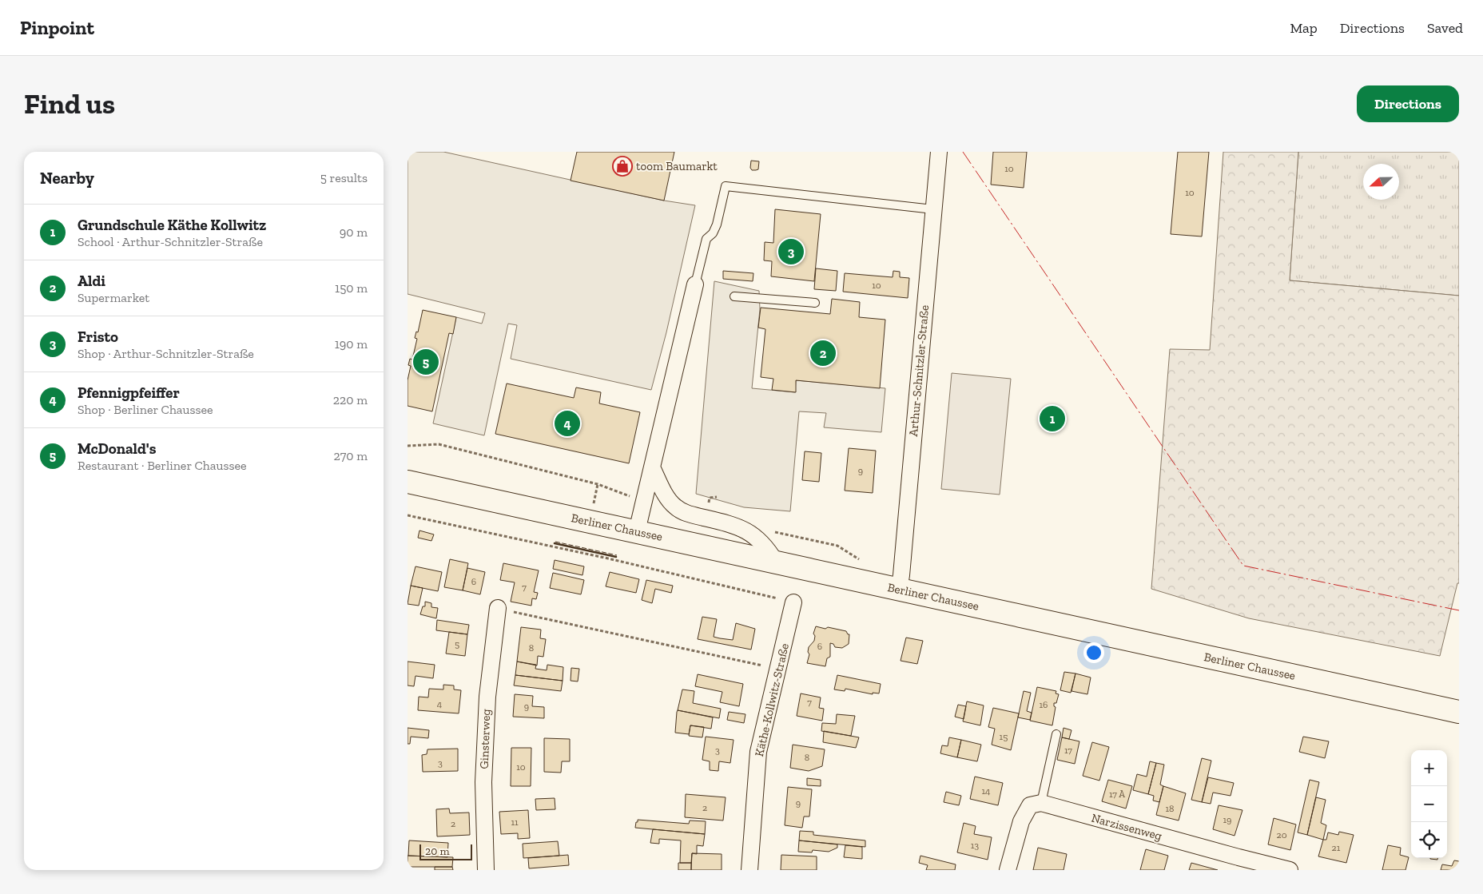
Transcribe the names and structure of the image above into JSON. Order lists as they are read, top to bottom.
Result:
{
  "streets": {
    "main road": ["Berliner Chaussee"],
    "street": [
      "Arthur-Schnitzler-Straße",
      "Käthe-Kollwitz-Straße",
      "Ginsterweg",
      "Narzissenweg"
    ]
  },
  "crossings": [
    ["Arthur-Schnitzler-Straße", "Berliner Chaussee"]
  ],
  "places": {
    "shop": ["toom Baumarkt"]
  },
  "house_numbers": [
    "10",
    "10",
    "10",
    "9",
    "6",
    "7",
    "5",
    "6",
    "8",
    "7",
    "4",
    "16",
    "9",
    "15",
    "3",
    "17",
    "8",
    "3",
    "10",
    "14",
    "17 A",
    "9",
    "2",
    "18",
    "19",
    "11",
    "2",
    "20",
    "13",
    "21"
  ],
  "scale_bar": "20 m",
  "north": "left",
  "page": {
    "header": "Pinpoint",
    "nav": ["Map", "Directions", "Saved"],
    "buttons": "Directions",
    "title": "Find us",
    "heading": ["Nearby", "5 results"],
    "list": [
      {
        "mark": "1",
        "name": "Grundschule Käthe Kollwitz",
        "note": "School · Arthur-Schnitzler-Straße",
        "value": "90 m"
      },
      {
        "mark": "2",
        "name": "Aldi",
        "note": "Supermarket",
        "value": "150 m"
      },
      {
        "mark": "3",
        "name": "Fristo",
        "note": "Shop · Arthur-Schnitzler-Straße",
        "value": "190 m"
      },
      {
        "mark": "4",
        "name": "Pfennigpfeiffer",
        "note": "Shop · Berliner Chaussee",
        "value": "220 m"
      },
      {
        "mark": "5",
        "name": "McDonald's",
        "note": "Restaurant · Berliner Chaussee",
        "value": "270 m"
      }
    ],
    "pins": [
      "3",
      "2",
      "5",
      "1",
      "4"
    ],
    "map_buttons": ["+", "−"],
    "scale": "20 m"
  }
}
